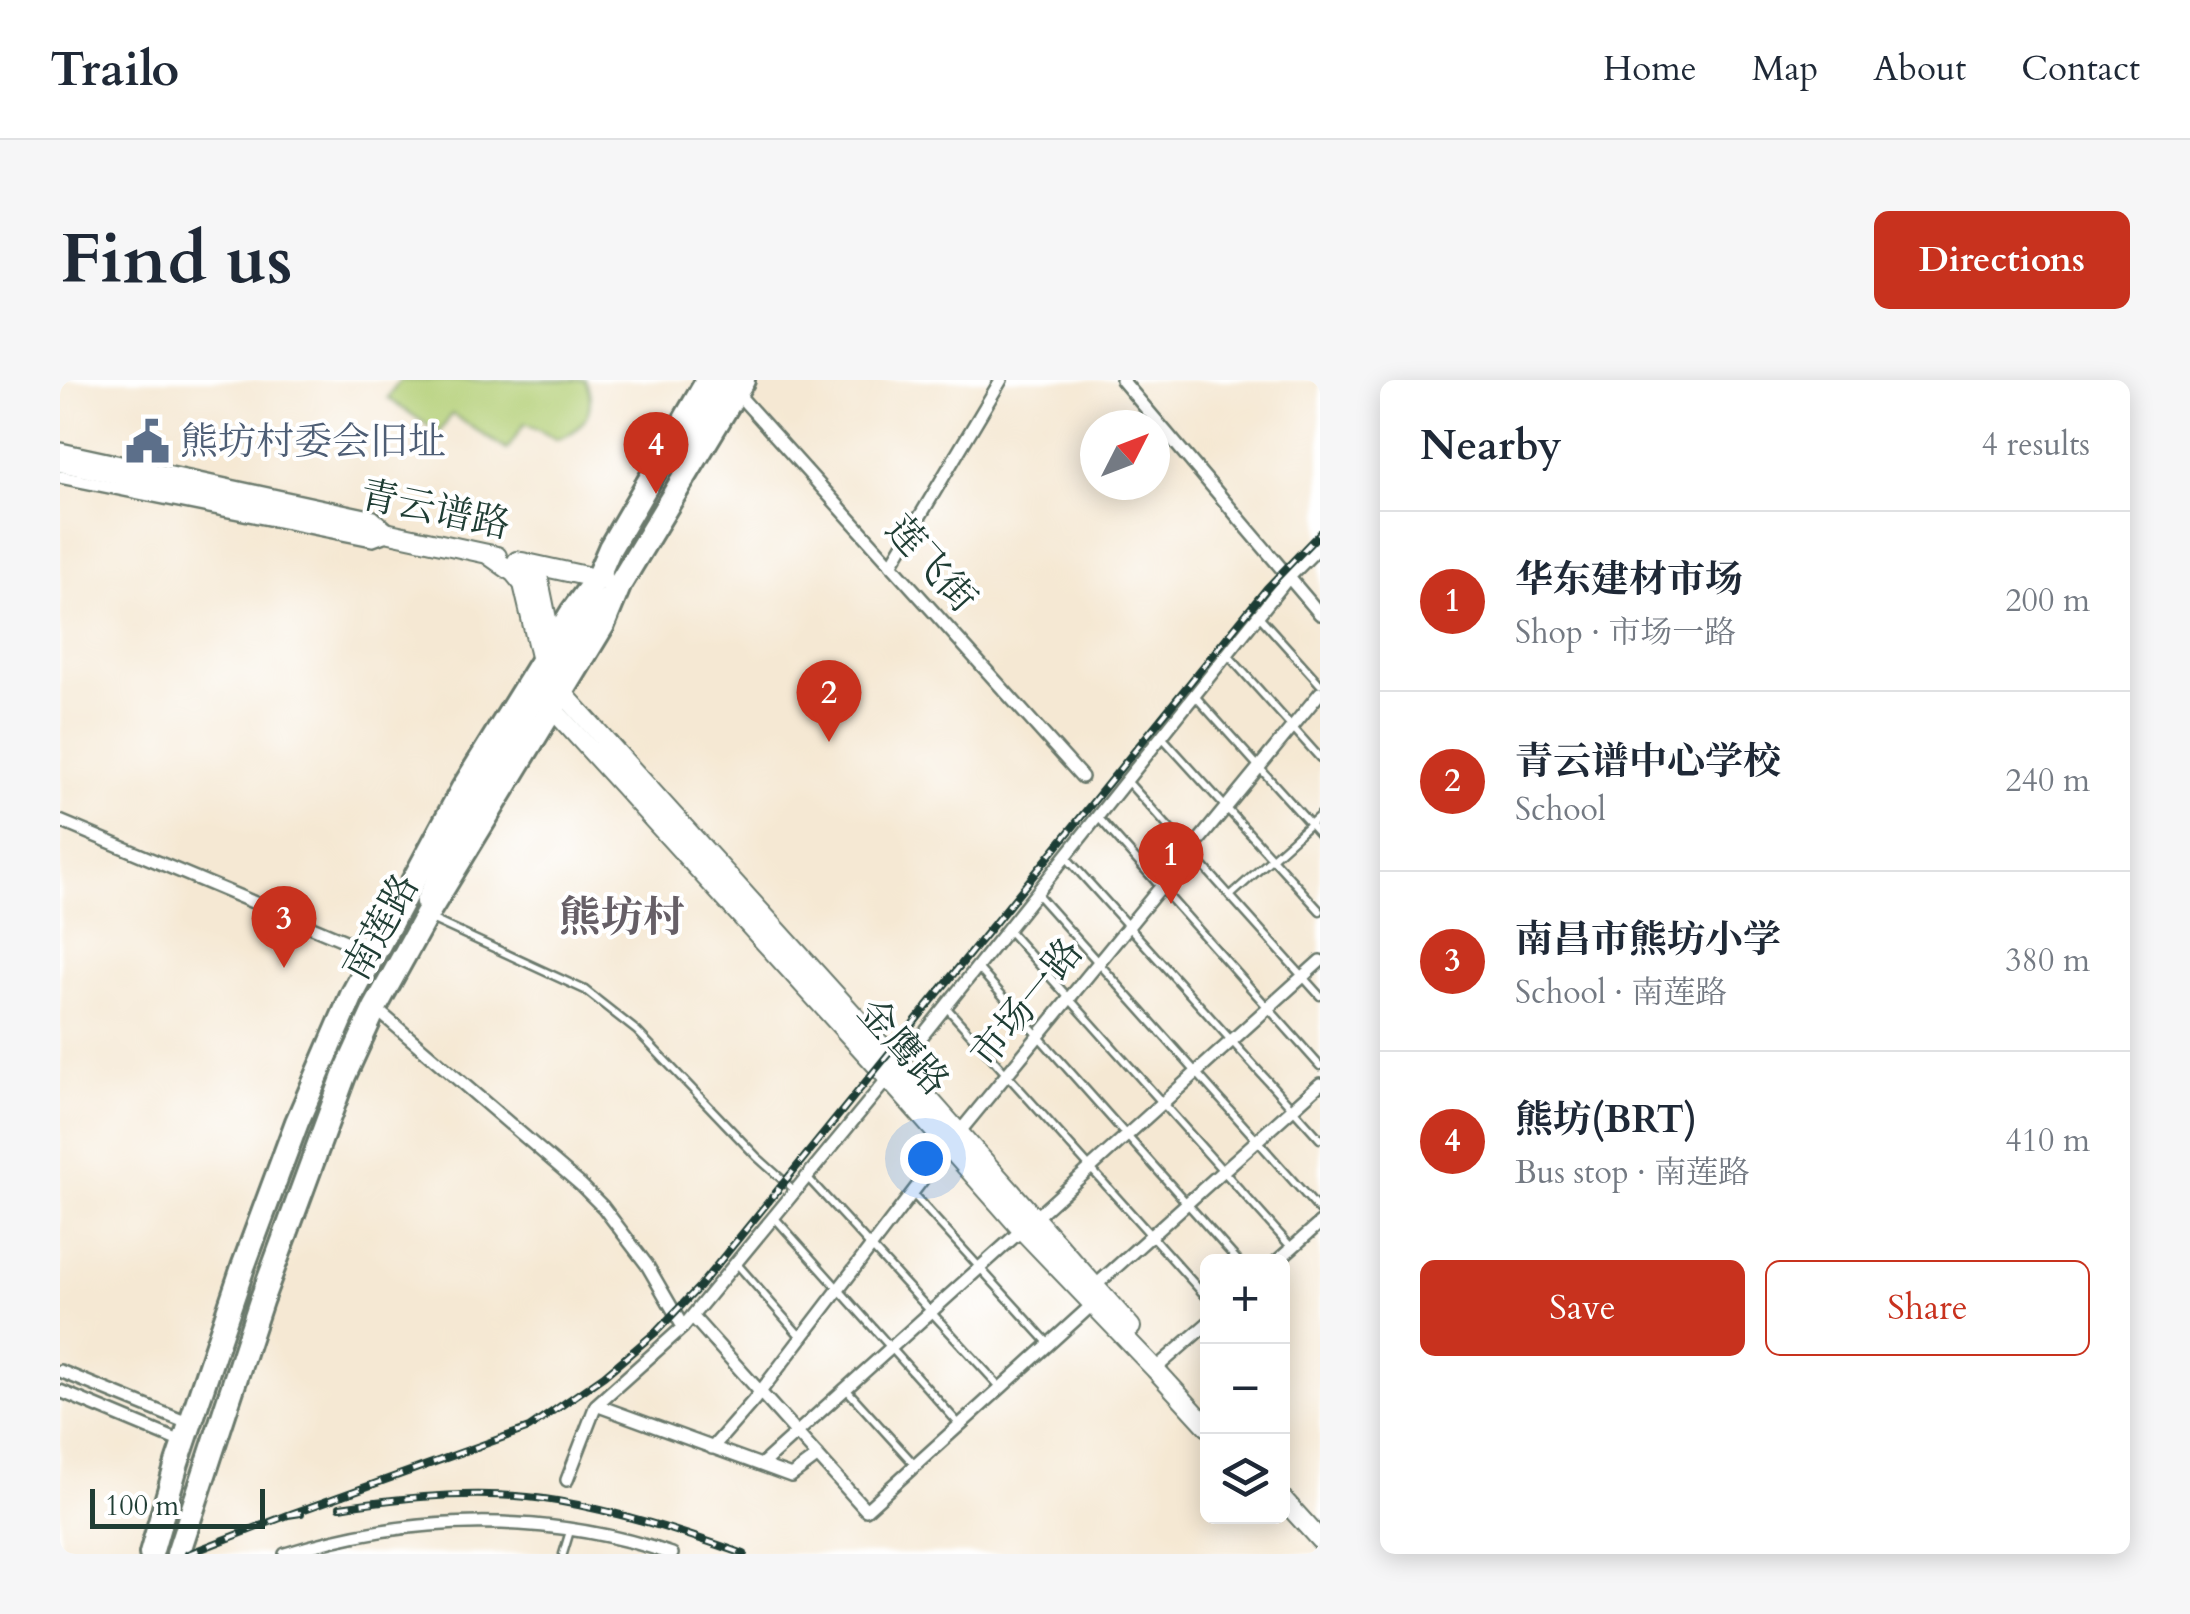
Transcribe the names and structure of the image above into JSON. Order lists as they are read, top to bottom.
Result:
{
  "streets": {
    "highway": ["南莲路"],
    "street": [
      "青云谱路",
      "莲飞街",
      "市场一路",
      "金鹰路"
    ]
  },
  "crossings": [
    ["青云谱路", "南莲路"],
    ["莲飞街", "南莲路"],
    ["南莲路", "金鹰路"],
    ["市场一路", "金鹰路"]
  ],
  "districts": ["熊坊村"],
  "places": {
    "public building": ["熊坊村委会旧址"]
  },
  "scale_bar": "100 m",
  "north": "top right",
  "page": {
    "header": "Trailo",
    "nav": [
      "Home",
      "Map",
      "About",
      "Contact"
    ],
    "buttons": [
      "Directions",
      ["Save", "Share"]
    ],
    "title": "Find us",
    "heading": ["Nearby", "4 results"],
    "pins": [
      "4",
      "2",
      "1",
      "3"
    ],
    "list": [
      {
        "mark": "1",
        "name": "华东建材市场",
        "note": "Shop · 市场一路",
        "value": "200 m"
      },
      {
        "mark": "2",
        "name": "青云谱中心学校",
        "note": "School",
        "value": "240 m"
      },
      {
        "mark": "3",
        "name": "南昌市熊坊小学",
        "note": "School · 南莲路",
        "value": "380 m"
      },
      {
        "mark": "4",
        "name": "熊坊(BRT)",
        "note": "Bus stop · 南莲路",
        "value": "410 m"
      }
    ],
    "map_buttons": ["+", "−"],
    "scale": "100 m"
  }
}
